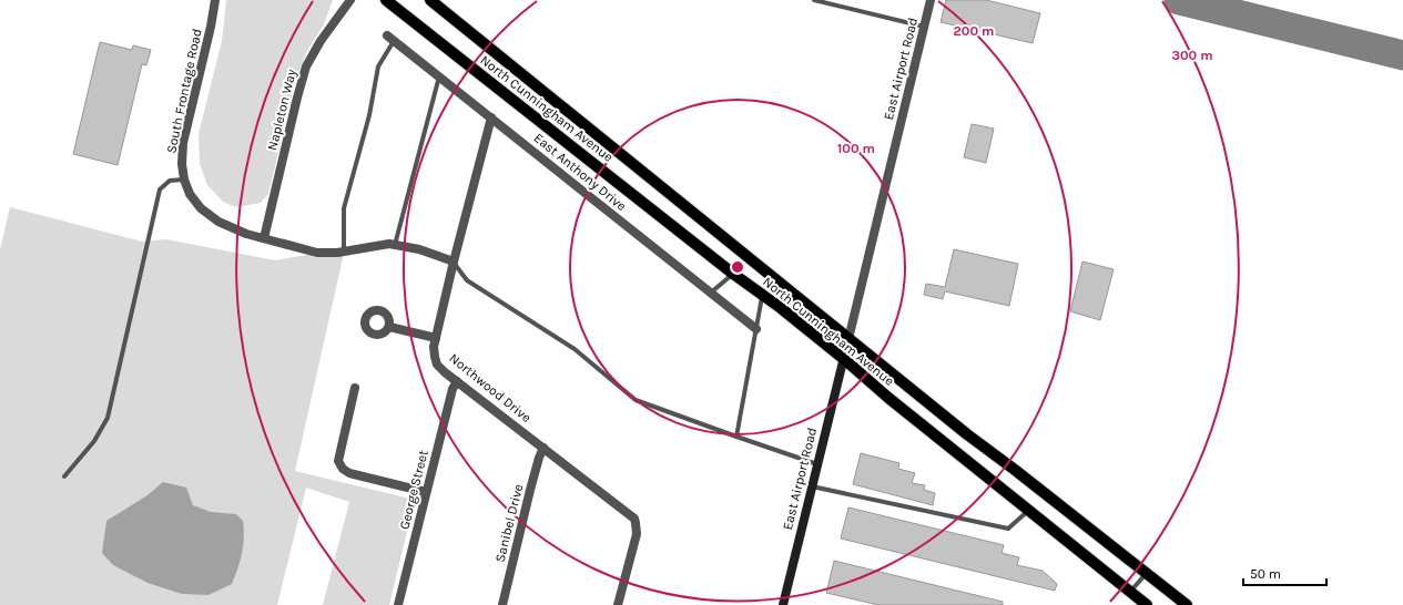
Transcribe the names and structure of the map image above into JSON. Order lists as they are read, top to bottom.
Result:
{
  "streets": {
    "main road": ["North Cunningham Avenue"],
    "street": [
      "East Airport Road",
      "South Frontage Road",
      "Napleton Way",
      "East Anthony Drive",
      "Northwood Drive",
      "George Street",
      "Sanibel Drive"
    ]
  },
  "crossings": [
    ["East Airport Road", "North Cunningham Avenue"],
    ["South Frontage Road", "Napleton Way"],
    ["South Frontage Road", "Northwood Drive"],
    ["East Anthony Drive", "Northwood Drive"],
    ["Northwood Drive", "George Street"],
    ["Northwood Drive", "Sanibel Drive"]
  ],
  "scale_bar": "50 m",
  "rings": ["200 m", "300 m", "100 m"]
}
